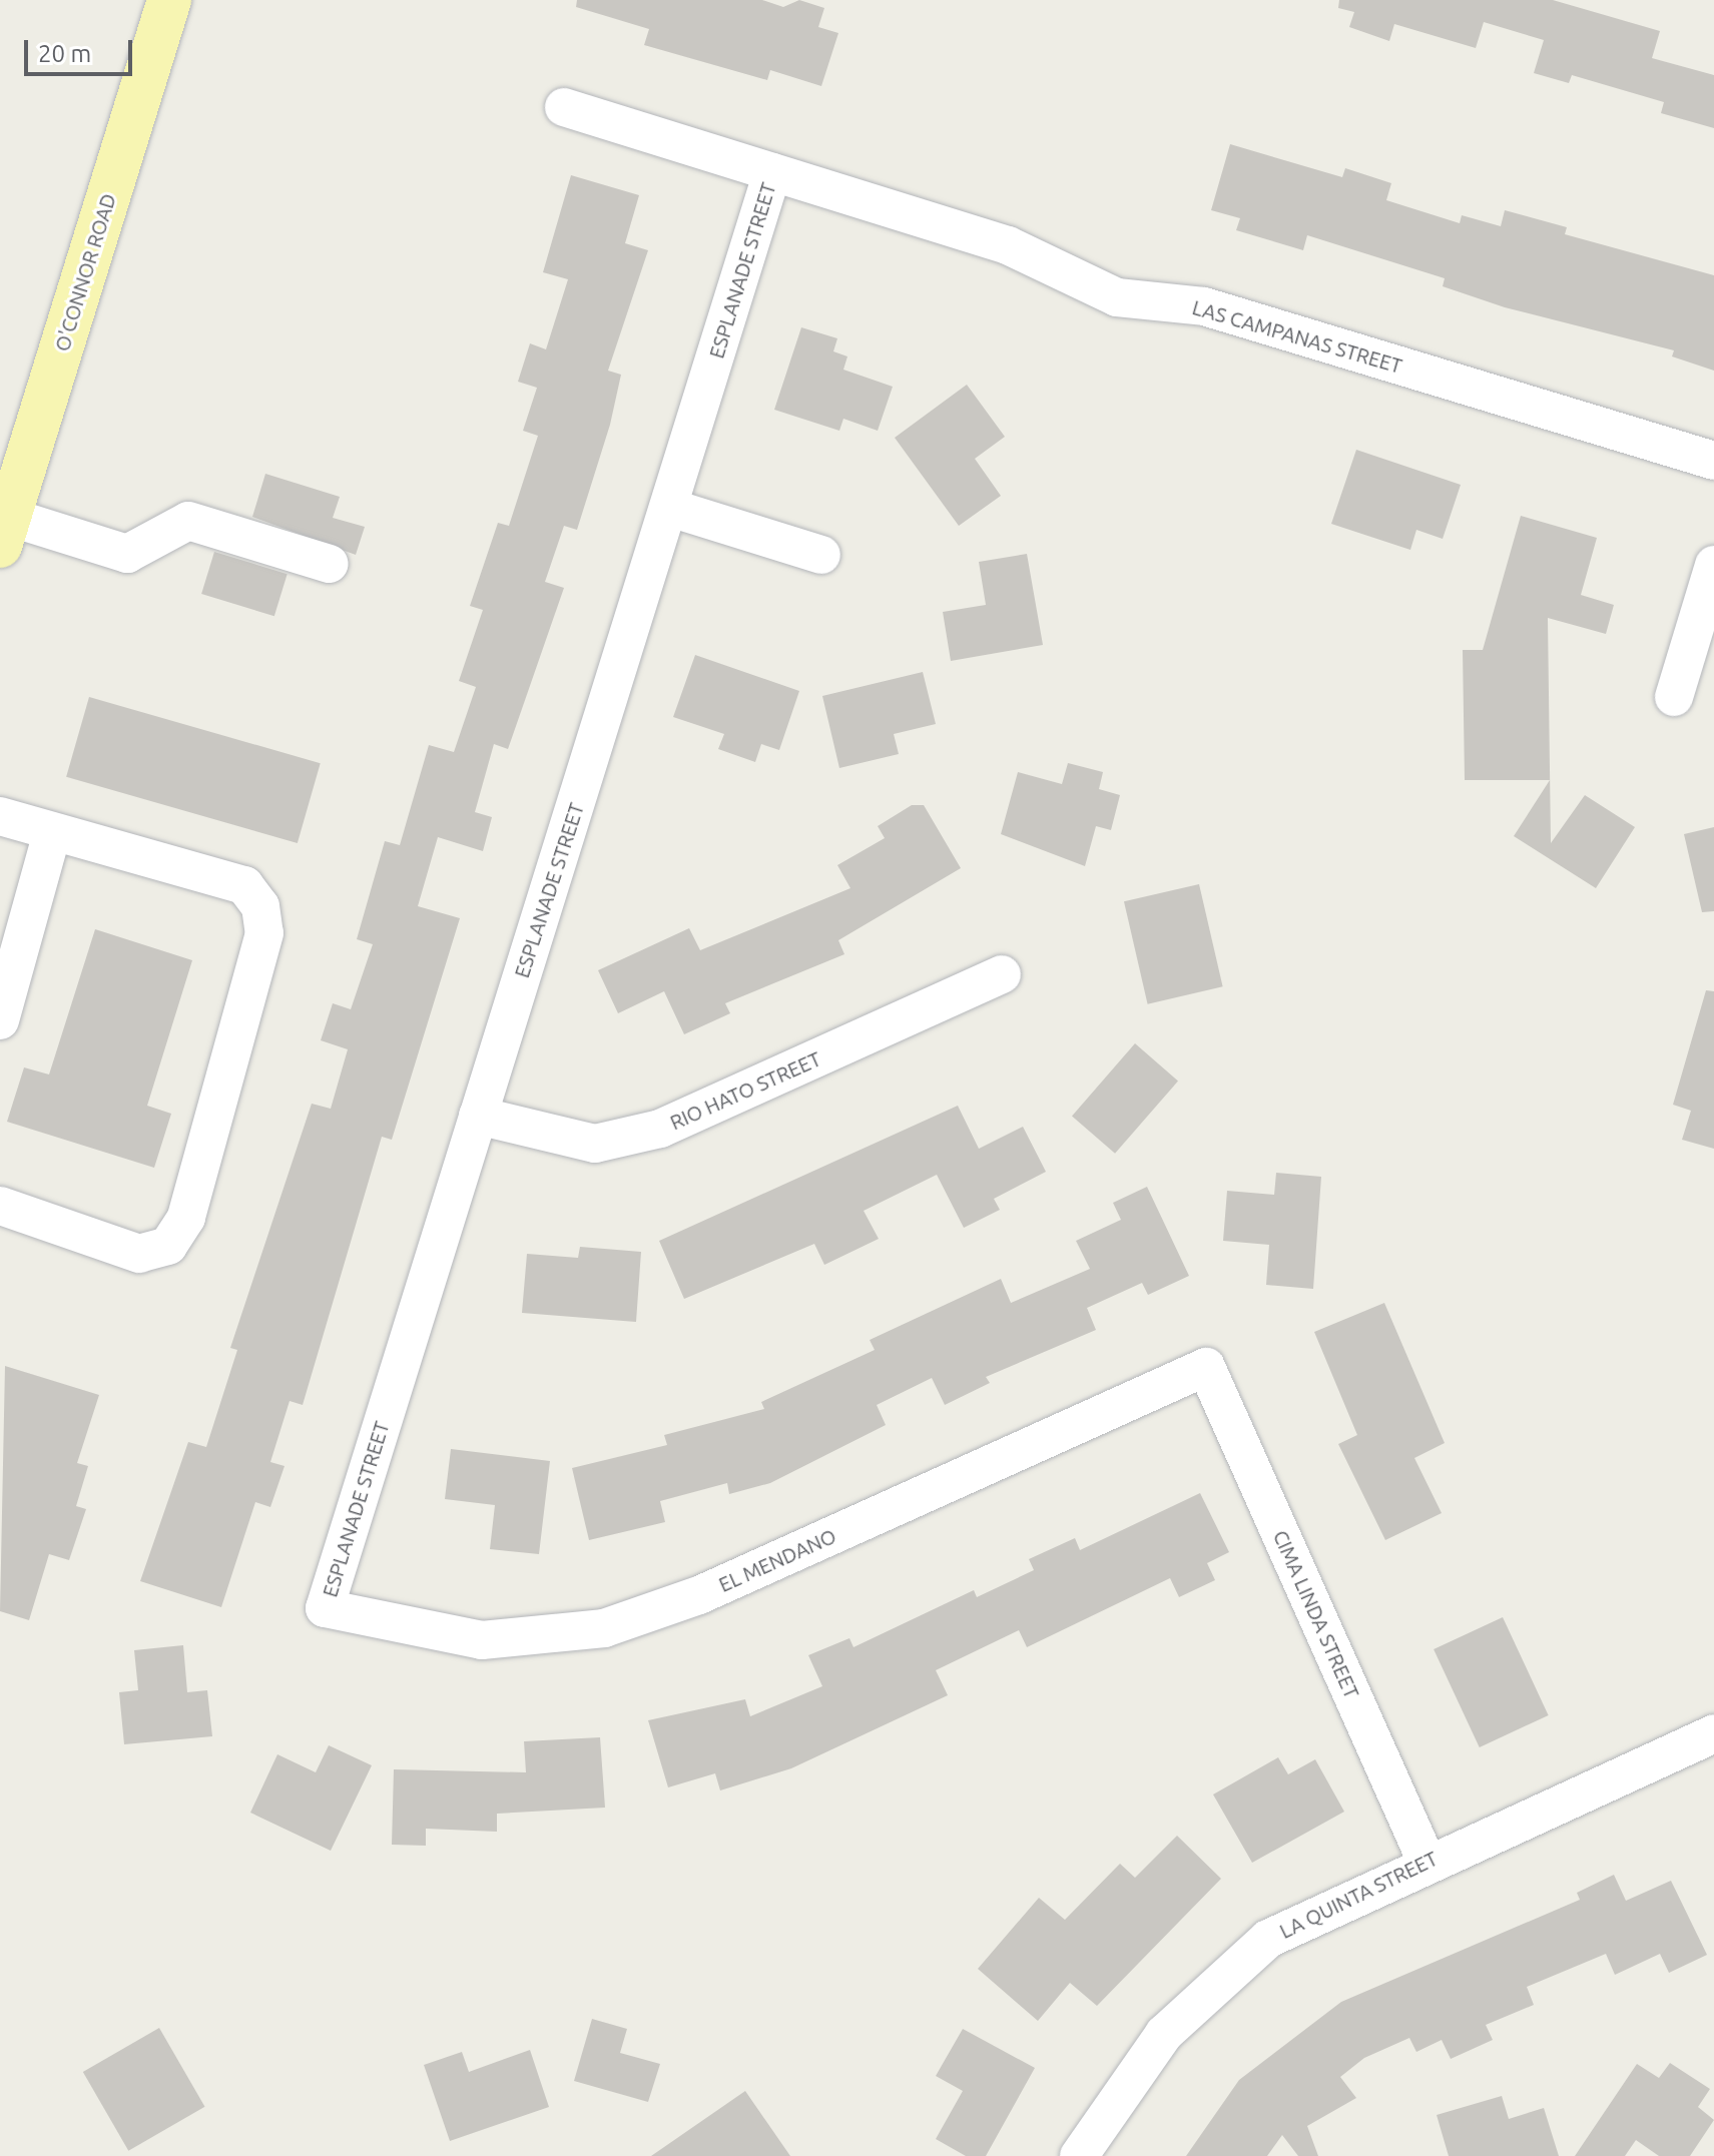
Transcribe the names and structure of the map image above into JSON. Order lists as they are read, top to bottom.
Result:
{
  "streets": {
    "main road": ["O'CONNOR ROAD"],
    "street": [
      "ESPLANADE STREET",
      "LAS CAMPANAS STREET",
      "RIO HATO STREET",
      "EL MENDANO",
      "CIMA LINDA STREET",
      "LA QUINTA STREET"
    ]
  },
  "crossings": [
    ["ESPLANADE STREET", "LAS CAMPANAS STREET"],
    ["ESPLANADE STREET", "RIO HATO STREET"],
    ["ESPLANADE STREET", "EL MENDANO"],
    ["EL MENDANO", "CIMA LINDA STREET"],
    ["CIMA LINDA STREET", "LA QUINTA STREET"]
  ],
  "scale_bar": "20 m"
}
